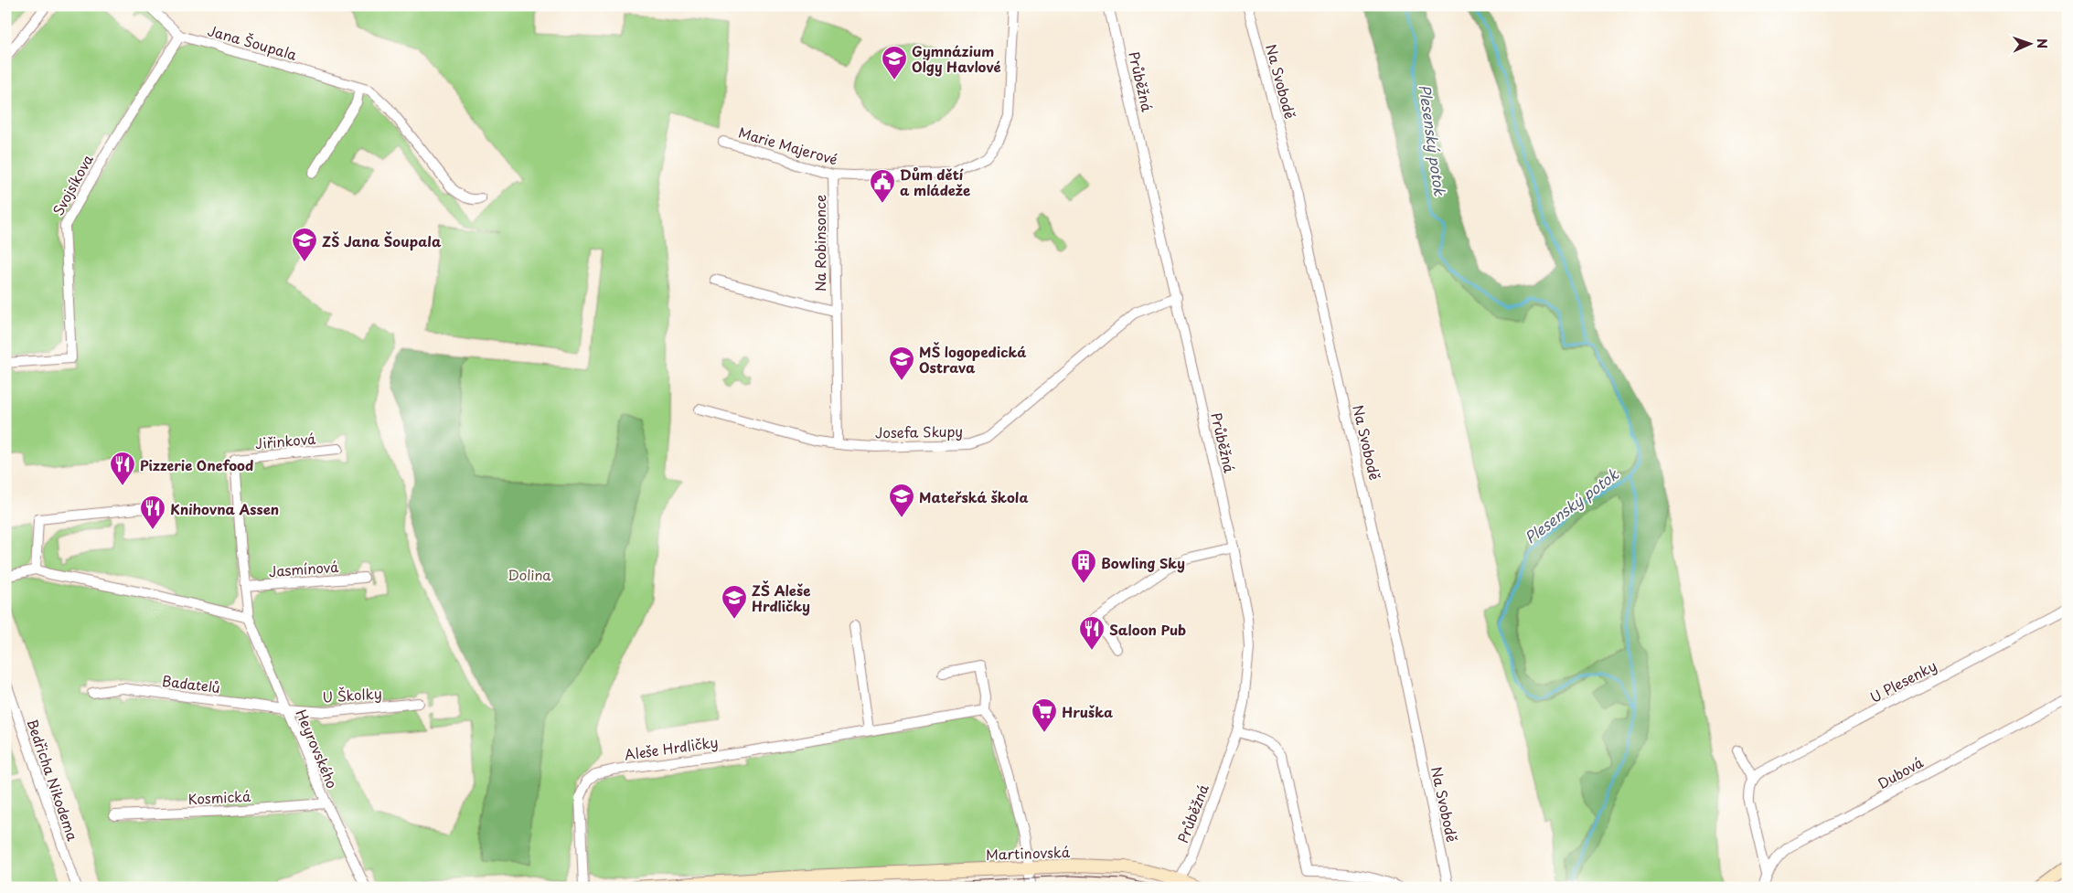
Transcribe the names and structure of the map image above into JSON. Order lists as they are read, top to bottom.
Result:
{
  "streets": {
    "street": [
      "Jana Šoupala",
      "Průběžná",
      "Na Svobodě",
      "Marie Majerové",
      "Svojsíkova",
      "Na Robinsonce",
      "Josefa Skupy",
      "Jiřinková",
      "Jasmínová",
      "U Plesenky",
      "Badatelů",
      "U Školky",
      "Aleše Hrdličky",
      "Heyrovského",
      "Dubová",
      "Bedřicha Nikodema",
      "Kosmická",
      "Martinovská"
    ]
  },
  "crossings": [
    ["Jana Šoupala", "Svojsíkova"],
    ["Průběžná", "Josefa Skupy"],
    ["Průběžná", "Martinovská"],
    ["Marie Majerové", "Na Robinsonce"],
    ["Na Robinsonce", "Josefa Skupy"],
    ["Jiřinková", "Heyrovského"],
    ["Jasmínová", "Heyrovského"],
    ["Badatelů", "U Školky"],
    ["Badatelů", "Heyrovského"],
    ["U Školky", "Heyrovského"],
    ["Heyrovského", "Kosmická"]
  ],
  "water": ["Plesenský potok"],
  "parks": ["Dolina"],
  "places": {
    "school or university": [
      "Gymnázium Olgy Havlové",
      "ZŠ Jana Šoupala",
      "MŠ logopedická Ostrava",
      "Mateřská škola",
      "ZŠ Aleše Hrdličky"
    ],
    "public building": ["Dům dětí a mládeže"],
    "restaurant": ["Pizzerie Onefood", "Knihovna Assen", "Saloon Pub"],
    "building": ["Bowling Sky"],
    "supermarket": ["Hruška"]
  },
  "north": "right"
}
